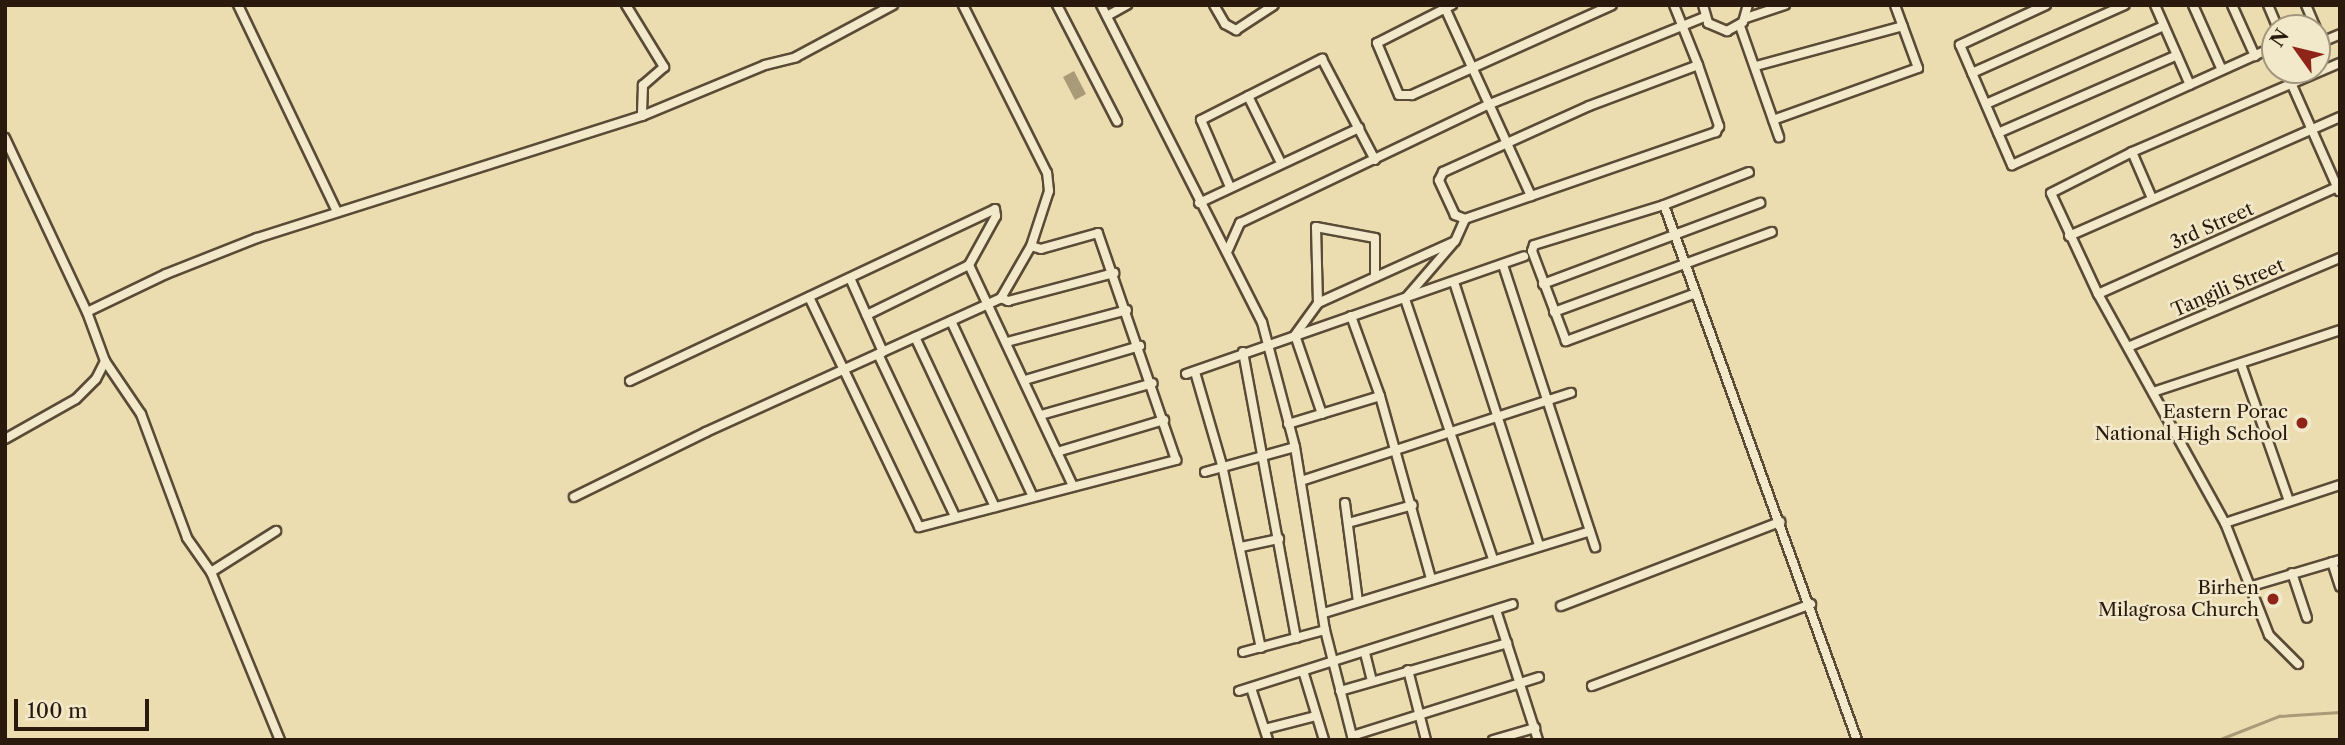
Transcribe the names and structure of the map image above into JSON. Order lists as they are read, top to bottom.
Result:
{
  "streets": {
    "street": ["3rd Street", "Tangili Street"]
  },
  "places": ["Eastern Porac National High School", "Birhen Milagrosa Church"],
  "scale_bar": "100 m",
  "north": "top left"
}
